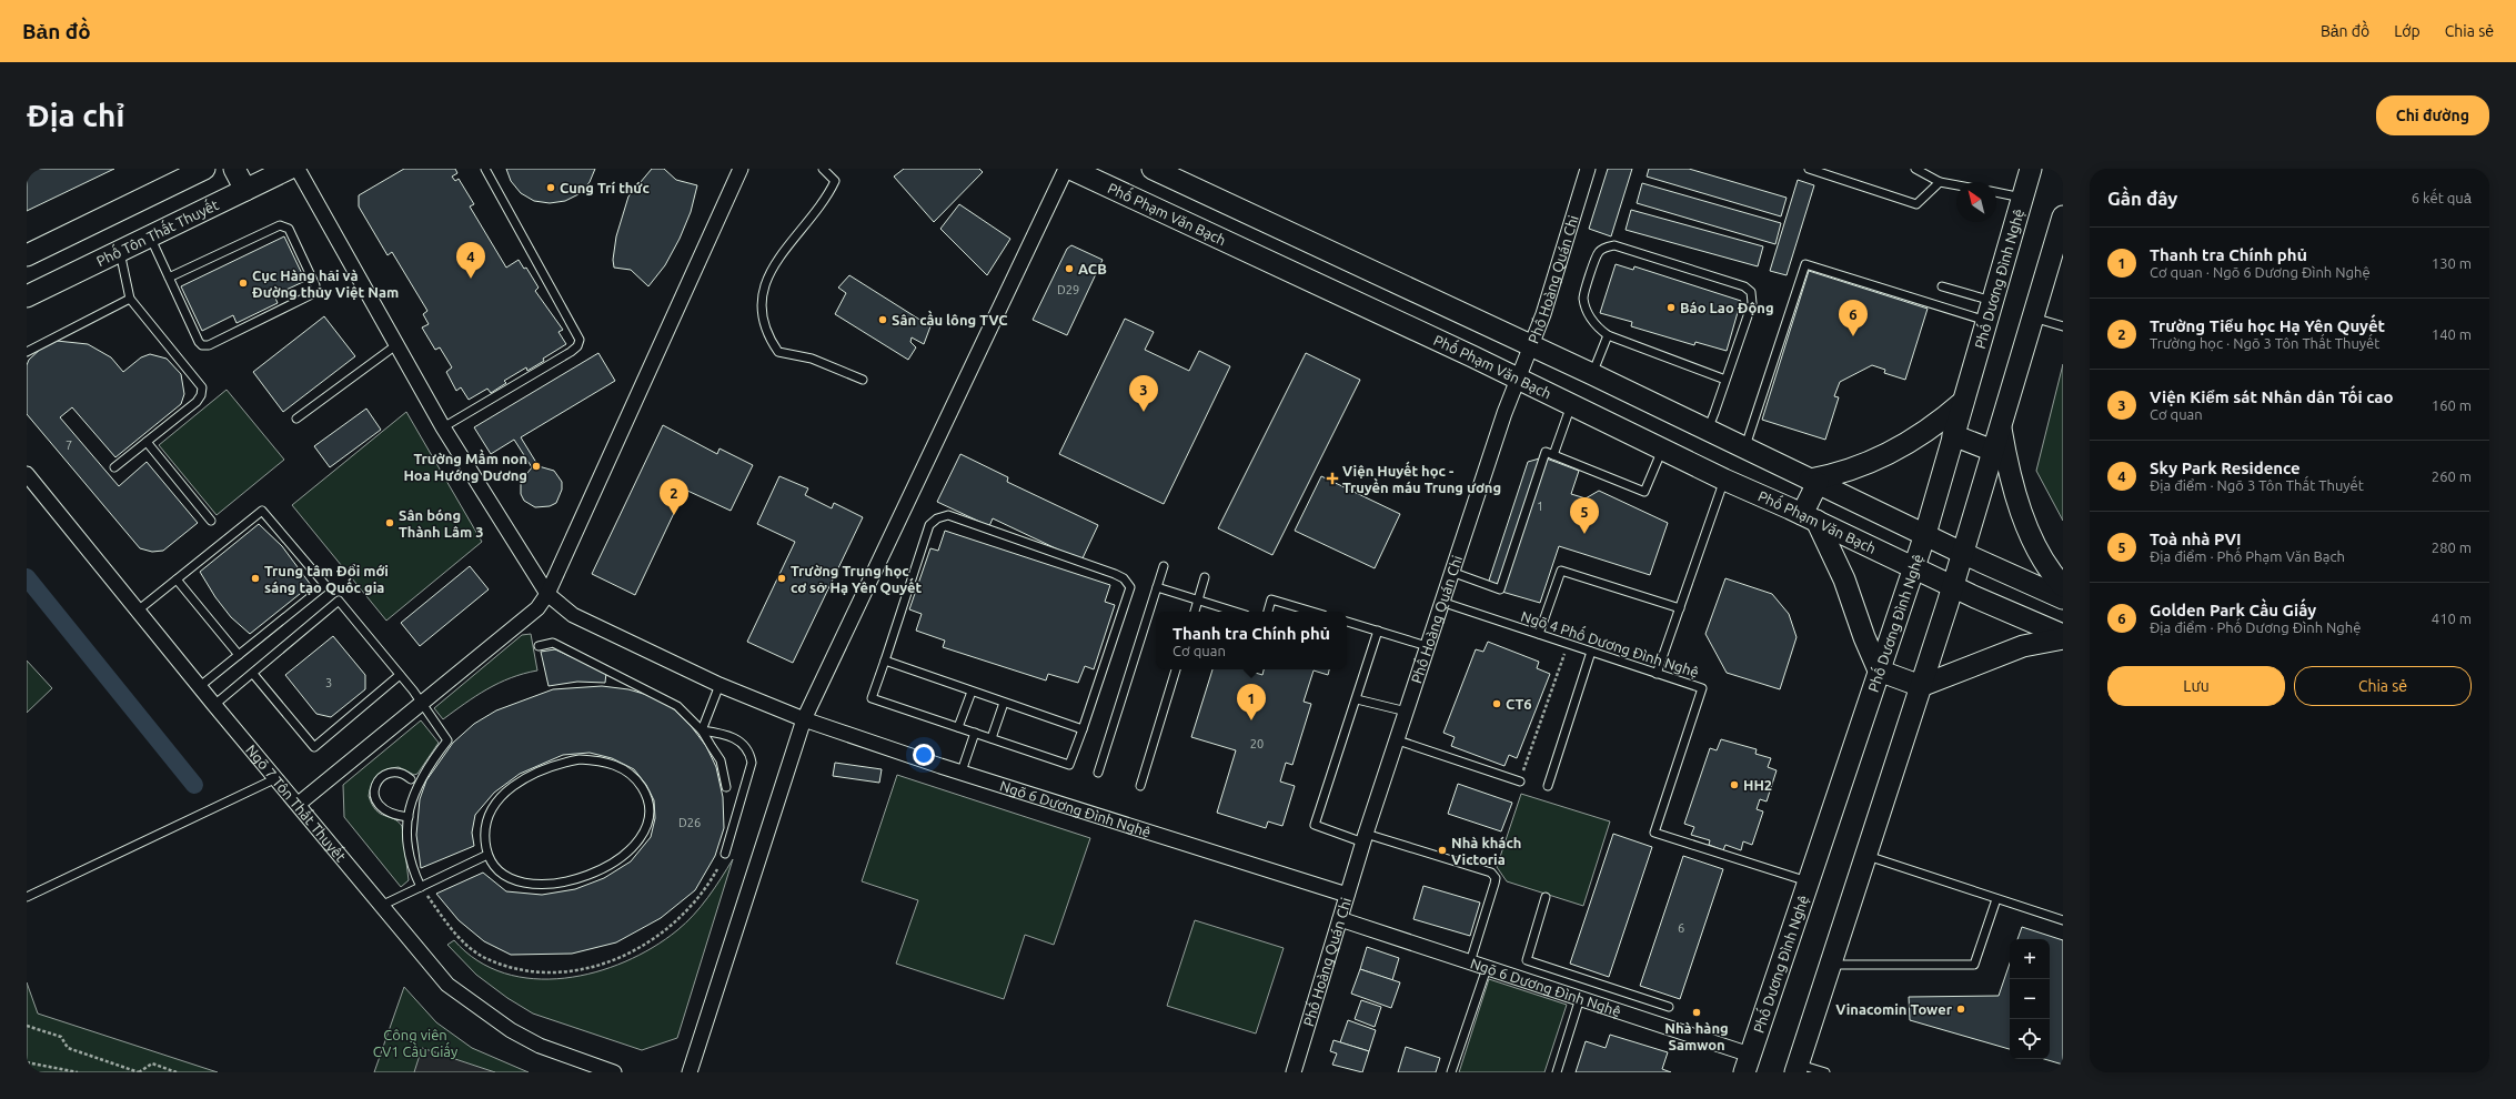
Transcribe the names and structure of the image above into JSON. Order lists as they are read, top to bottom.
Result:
{
  "streets": {
    "main road": ["Phố Phạm Văn Bạch", "Phố Tôn Thất Thuyết", "Phố Dương Đình Nghệ"],
    "street": ["Phố Hoàng Quán Chi", "Ngõ 7 Tôn Thất Thuyết", "Ngõ 6 Dương Đình Nghệ"],
    "lane": ["Ngõ 4 Phố Dương Đình Nghệ"]
  },
  "crossings": [
    ["Phố Phạm Văn Bạch", "Phố Hoàng Quán Chi"],
    ["Phố Phạm Văn Bạch", "Phố Dương Đình Nghệ"],
    ["Phố Hoàng Quán Chi", "Ngõ 4 Phố Dương Đình Nghệ"],
    ["Phố Hoàng Quán Chi", "Ngõ 6 Dương Đình Nghệ"],
    ["Phố Dương Đình Nghệ", "Ngõ 4 Phố Dương Đình Nghệ"],
    ["Phố Dương Đình Nghệ", "Ngõ 6 Dương Đình Nghệ"]
  ],
  "parks": ["Công viên CV1 Cầu Giấy"],
  "places": {
    "other": [
      "Cung Trí thức",
      "ACB",
      "Cục Hàng hải và Đường thủy Việt Nam",
      "Báo Lao Động",
      "Sân cầu lông TVC",
      "Trường Mầm non Hoa Hướng Dương",
      "Sân bóng Thành Lâm 3",
      "Trung tâm Đổi mới sáng tạo Quốc gia",
      "Trường Trung học cơ sở Hạ Yên Quyết",
      "CT6",
      "HH2",
      "Nhà khách Victoria",
      "Vinacomin Tower",
      "Nhà hàng Samwon"
    ],
    "health": ["Viện Huyết học - Truyền máu Trung ương"]
  },
  "house_numbers": [
    "D29",
    "7",
    "1",
    "3",
    "20",
    "D26",
    "6"
  ],
  "north": "top left",
  "page": {
    "header": "Bản đồ",
    "nav": ["Bản đồ", "Lớp", "Chia sẻ"],
    "buttons": [
      "Chỉ đường",
      ["Lưu", "Chia sẻ"]
    ],
    "title": "Địa chỉ",
    "heading": ["Gần đây", "6 kết quả"],
    "list": [
      {
        "mark": "1",
        "name": "Thanh tra Chính phủ",
        "note": "Cơ quan · Ngõ 6 Dương Đình Nghệ",
        "value": "130 m"
      },
      {
        "mark": "2",
        "name": "Trường Tiểu học Hạ Yên Quyết",
        "note": "Trường học · Ngõ 3 Tôn Thất Thuyết",
        "value": "140 m"
      },
      {
        "mark": "3",
        "name": "Viện Kiểm sát Nhân dân Tối cao",
        "note": "Cơ quan",
        "value": "160 m"
      },
      {
        "mark": "4",
        "name": "Sky Park Residence",
        "note": "Địa điểm · Ngõ 3 Tôn Thất Thuyết",
        "value": "260 m"
      },
      {
        "mark": "5",
        "name": "Toà nhà PVI",
        "note": "Địa điểm · Phố Phạm Văn Bạch",
        "value": "280 m"
      },
      {
        "mark": "6",
        "name": "Golden Park Cầu Giấy",
        "note": "Địa điểm · Phố Dương Đình Nghệ",
        "value": "410 m"
      }
    ],
    "pins": [
      "4",
      "6",
      "3",
      "2",
      "5",
      "1"
    ],
    "popup": ["Thanh tra Chính phủ", "Cơ quan"],
    "map_buttons": ["+", "−"]
  }
}
